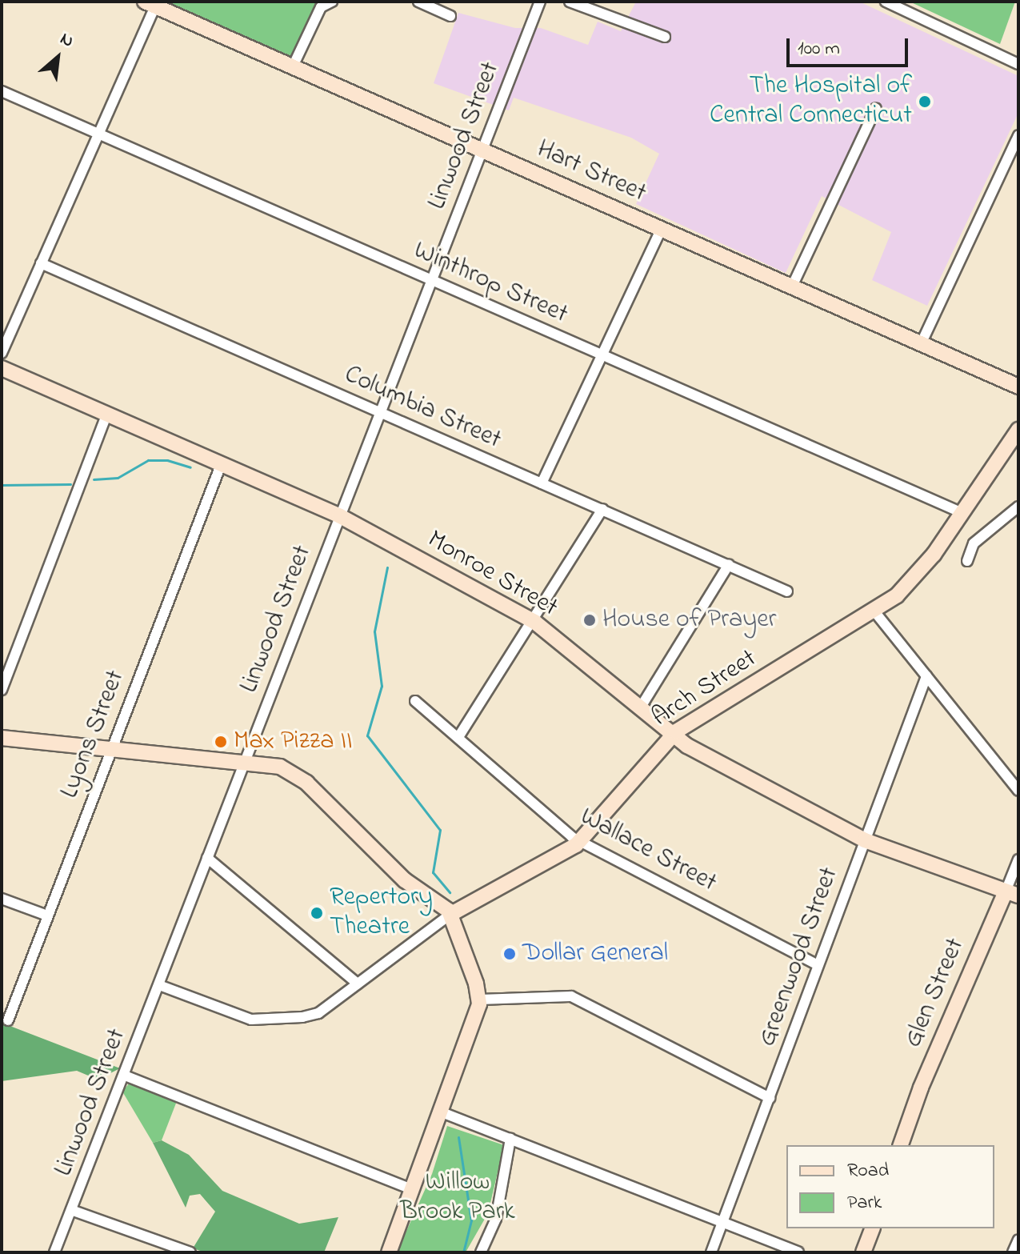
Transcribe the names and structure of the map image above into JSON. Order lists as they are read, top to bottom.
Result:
{
  "streets": {
    "street": [
      "Linwood Street",
      "Hart Street",
      "Winthrop Street",
      "Columbia Street",
      "Monroe Street",
      "Arch Street",
      "Lyons Street",
      "Wallace Street",
      "Greenwood Street",
      "Glen Street"
    ]
  },
  "crossings": [
    ["Linwood Street", "Hart Street"],
    ["Linwood Street", "Winthrop Street"],
    ["Linwood Street", "Columbia Street"],
    ["Linwood Street", "Monroe Street"],
    ["Winthrop Street", "Arch Street"],
    ["Monroe Street", "Arch Street"],
    ["Monroe Street", "Lyons Street"],
    ["Monroe Street", "Greenwood Street"],
    ["Monroe Street", "Glen Street"],
    ["Arch Street", "Wallace Street"],
    ["Wallace Street", "Greenwood Street"]
  ],
  "parks": ["Willow Brook Park"],
  "places": [
    "The Hospital of Central Connecticut",
    "House of Prayer",
    "Max Pizza II",
    "Repertory Theatre",
    "Dollar General"
  ],
  "legend": ["Road", "Park"],
  "scale_bar": "100 m",
  "north": "top right"
}
